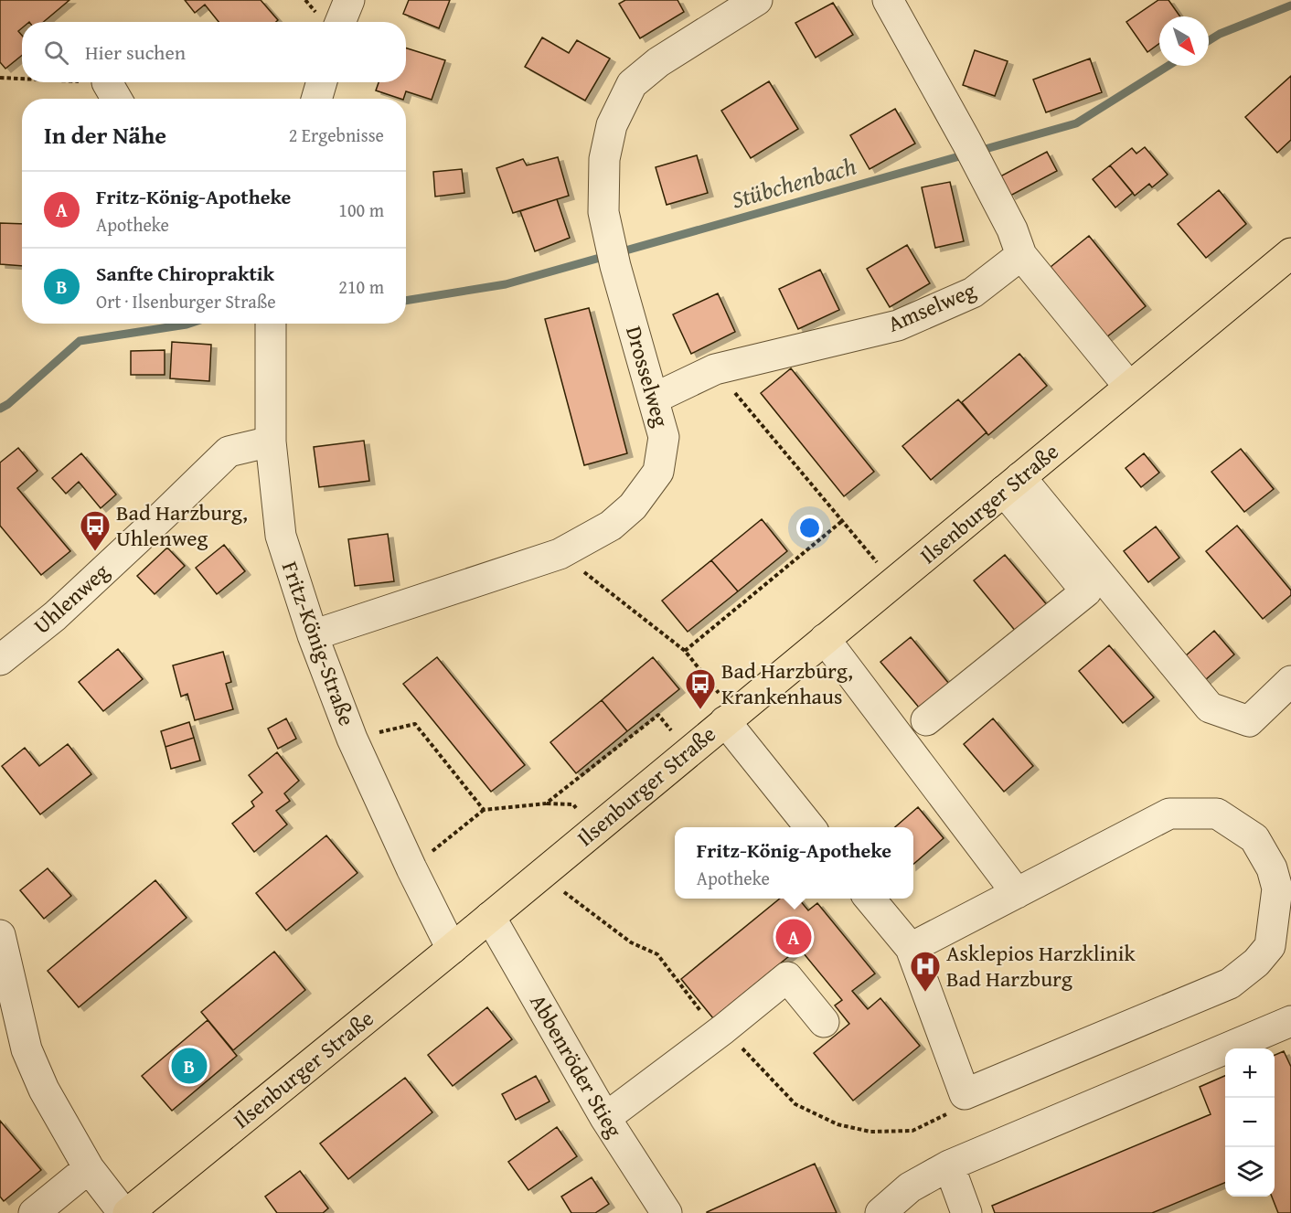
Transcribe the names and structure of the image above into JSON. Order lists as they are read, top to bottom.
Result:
{
  "streets": {
    "main road": ["Ilsenburger Straße"],
    "street": [
      "Amselweg",
      "Drosselweg",
      "Uhlenweg",
      "Fritz-König-Straße",
      "Abbenröder Stieg"
    ]
  },
  "crossings": [
    ["Amselweg", "Drosselweg"],
    ["Drosselweg", "Fritz-König-Straße"],
    ["Ilsenburger Straße", "Fritz-König-Straße"],
    ["Ilsenburger Straße", "Abbenröder Stieg"],
    ["Uhlenweg", "Fritz-König-Straße"]
  ],
  "water": ["Stübchenbach"],
  "places": {
    "bus stop": ["Bad Harzburg, Uhlenweg", "Bad Harzburg, Krankenhaus"],
    "hospital": ["Asklepios Harzklinik Bad Harzburg"]
  },
  "north": "bottom right",
  "page": {
    "search": "Hier suchen",
    "heading": ["In der Nähe", "2 Ergebnisse"],
    "list": [
      {
        "mark": "A",
        "name": "Fritz-König-Apotheke",
        "note": "Apotheke",
        "value": "100 m"
      },
      {
        "mark": "B",
        "name": "Sanfte Chiropraktik",
        "note": "Ort · Ilsenburger Straße",
        "value": "210 m"
      }
    ],
    "popup": ["Fritz-König-Apotheke", "Apotheke"],
    "pins": ["A", "B"],
    "map_buttons": ["+", "−"]
  }
}
